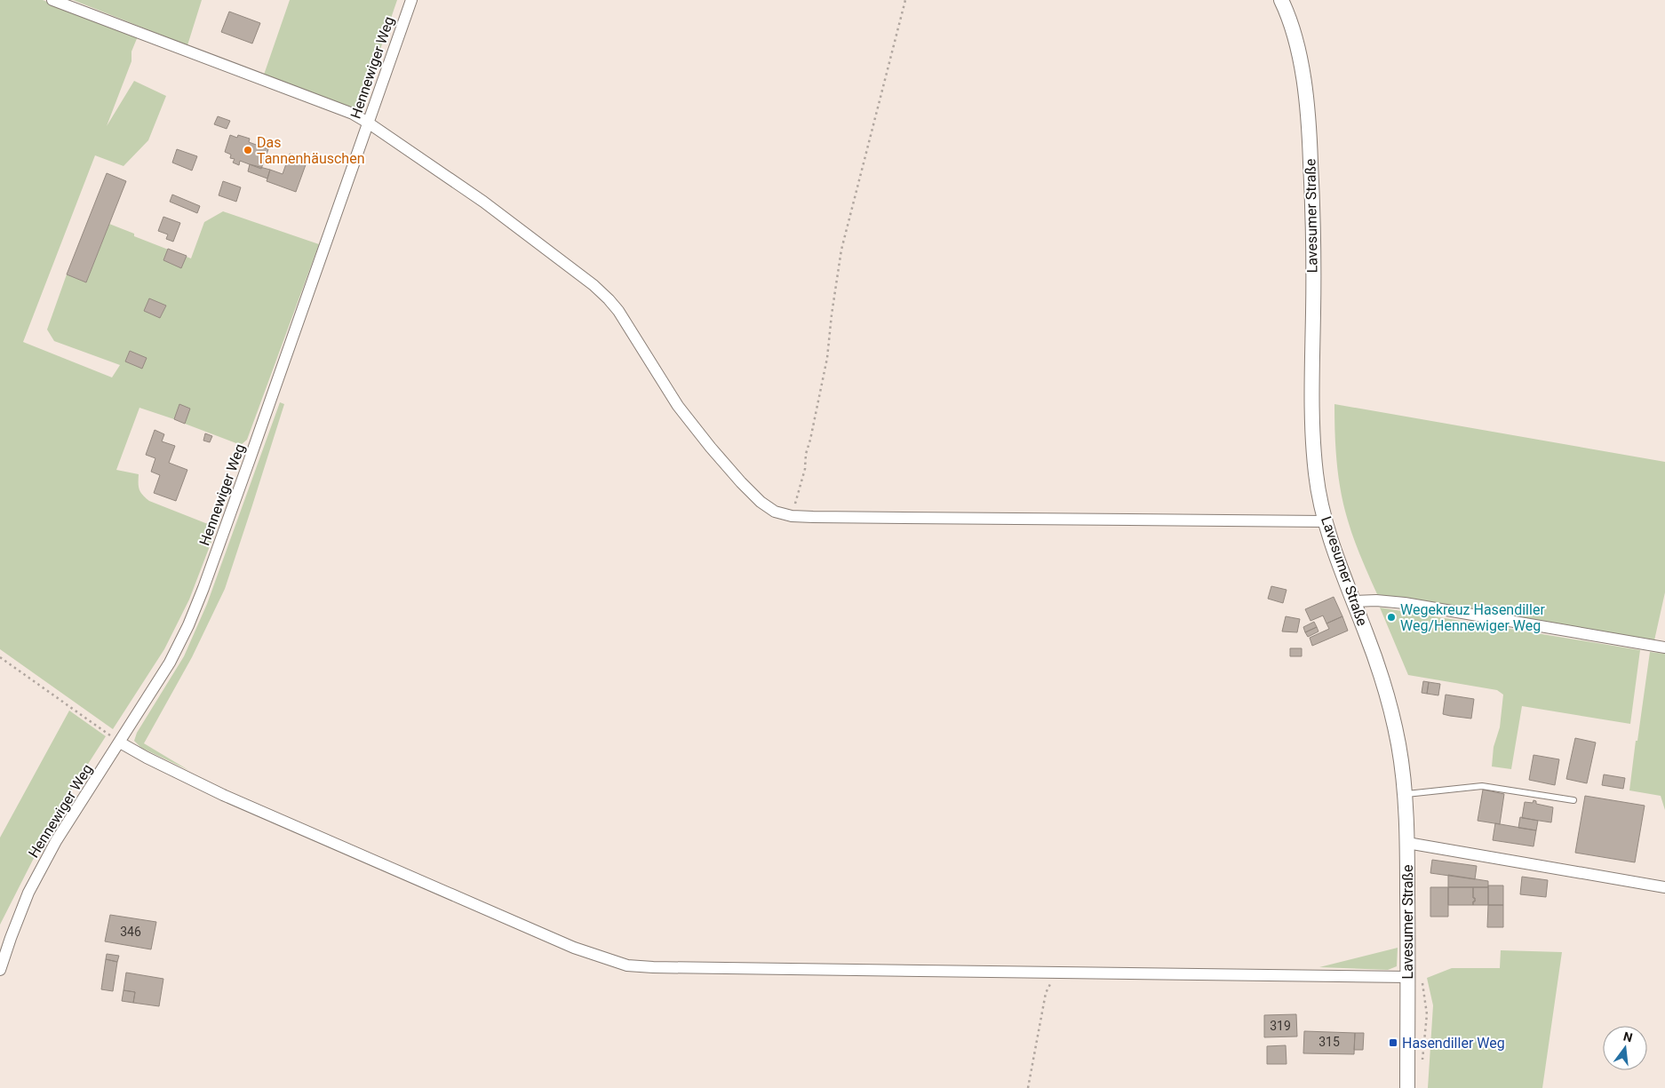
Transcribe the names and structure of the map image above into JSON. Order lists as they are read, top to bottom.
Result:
{
  "streets": {
    "street": ["Hennewiger Weg", "Lavesumer Straße"]
  },
  "places": {
    "other": ["Das Tannenhäuschen", "Wegekreuz Hasendiller Weg/Hennewiger Weg"],
    "transit": ["Hasendiller Weg"]
  },
  "house_numbers": ["346", "319", "315"],
  "north": "top"
}
